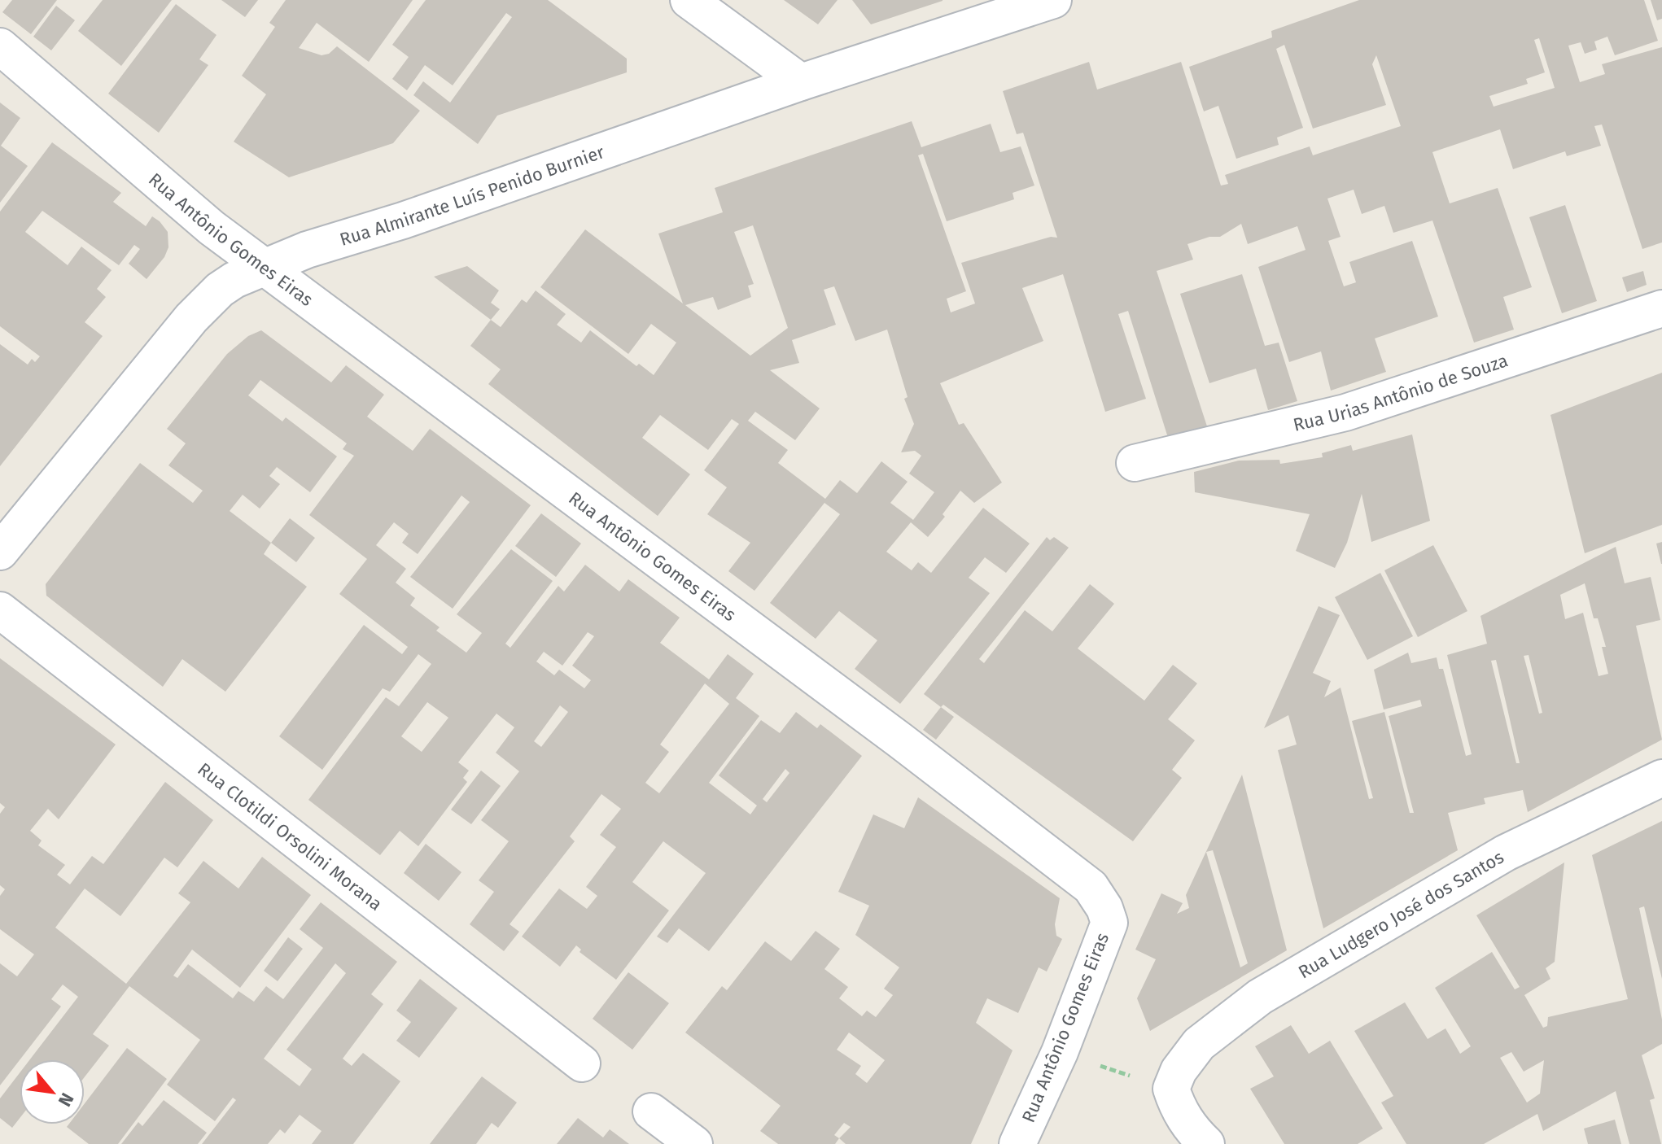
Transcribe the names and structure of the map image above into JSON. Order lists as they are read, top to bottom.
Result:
{
  "streets": {
    "street": [
      "Rua Almirante Luís Penido Burnier",
      "Rua Antônio Gomes Eiras",
      "Rua Urias Antônio de Souza",
      "Rua Clotildi Orsolini Morana",
      "Rua Ludgero José dos Santos"
    ]
  },
  "crossings": [
    ["Rua Almirante Luís Penido Burnier", "Rua Antônio Gomes Eiras"]
  ],
  "north": "bottom right"
}
